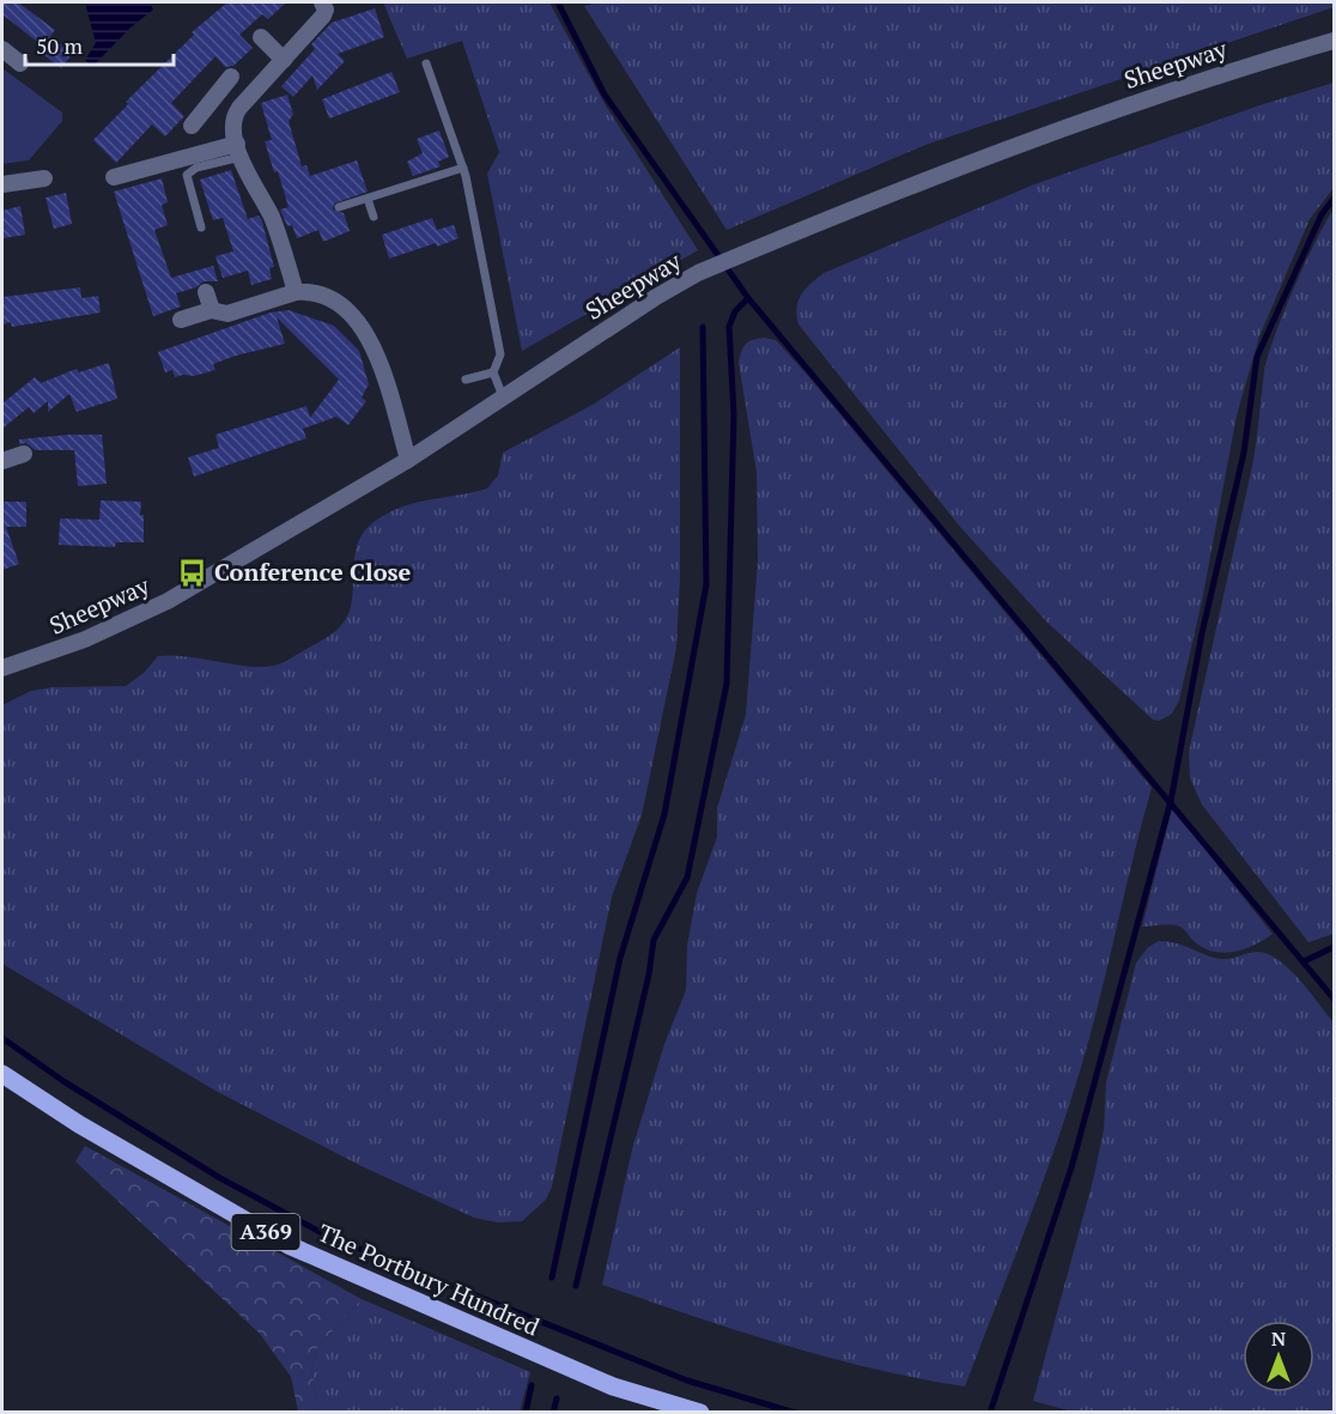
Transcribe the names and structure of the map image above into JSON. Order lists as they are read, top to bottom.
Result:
{
  "streets": {
    "main road": ["A369", "The Portbury Hundred"],
    "street": ["Sheepway"]
  },
  "places": {
    "bus stop": ["Conference Close"]
  },
  "scale_bar": "50 m",
  "north": "top"
}
